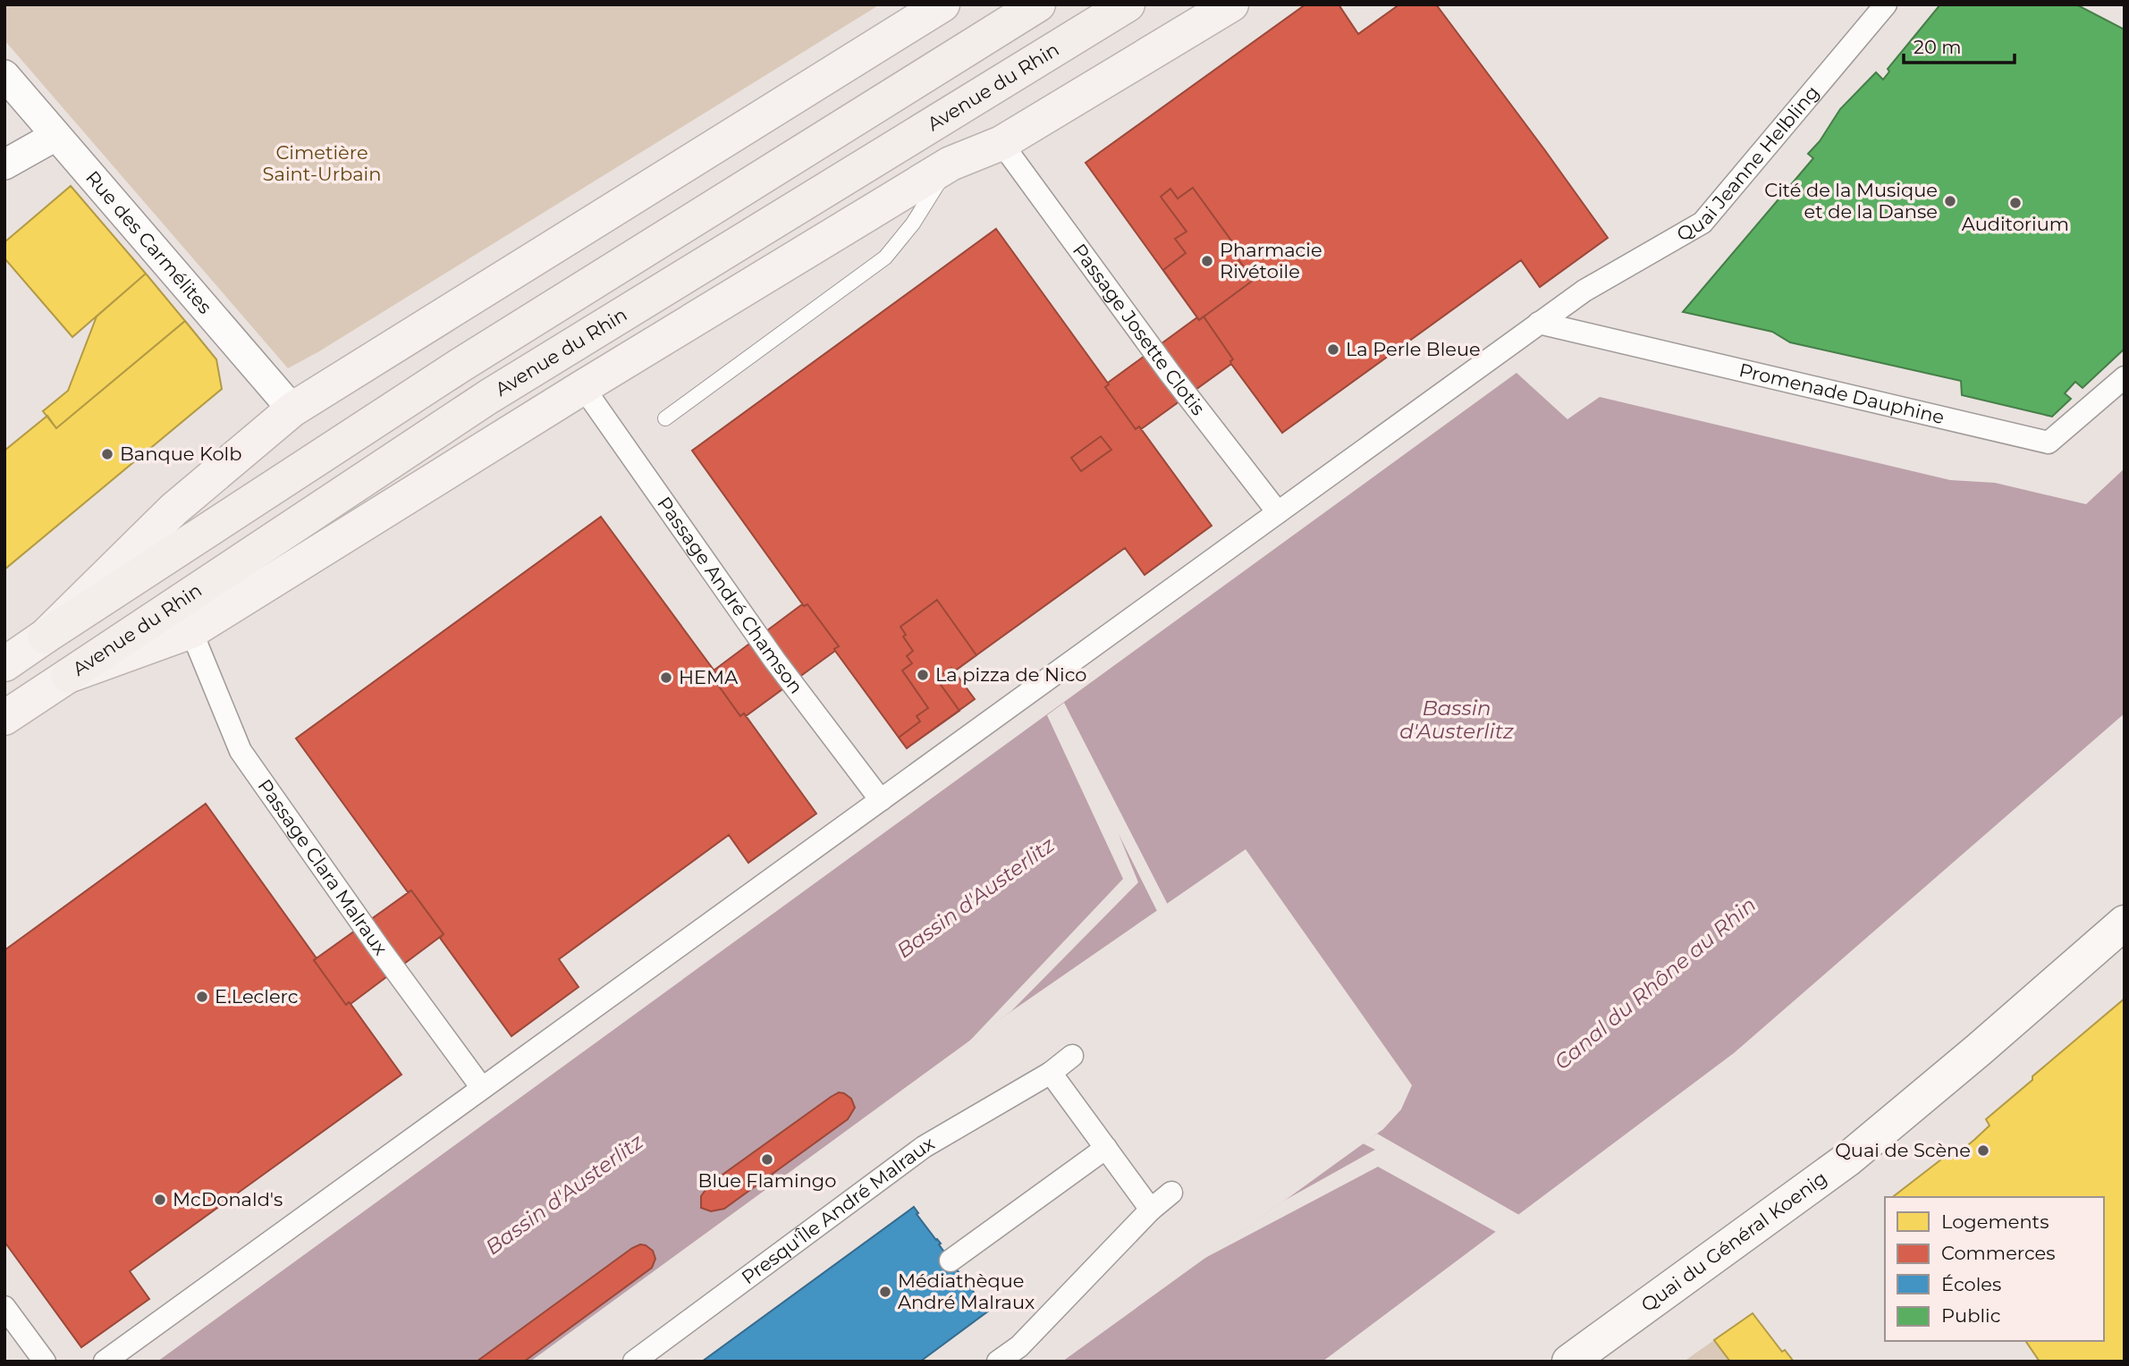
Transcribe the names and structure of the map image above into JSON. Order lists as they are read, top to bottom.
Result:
{
  "streets": {
    "highway": ["Avenue du Rhin"],
    "main road": ["Quai du Général Koenig"],
    "street": [
      "Quai Jeanne Helbling",
      "Rue des Carmélites",
      "Passage Josette Clotis",
      "Promenade Dauphine",
      "Passage André Chamson",
      "Passage Clara Malraux",
      "Presqu'Île André Malraux"
    ]
  },
  "crossings": [
    ["Quai Jeanne Helbling", "Passage Josette Clotis"],
    ["Quai Jeanne Helbling", "Promenade Dauphine"],
    ["Quai Jeanne Helbling", "Passage André Chamson"],
    ["Quai Jeanne Helbling", "Passage Clara Malraux"]
  ],
  "water": ["Bassin d'Austerlitz", "Canal du Rhône au Rhin"],
  "parks": ["Cimetière Saint-Urbain"],
  "places": [
    "Cité de la Musique et de la Danse",
    "Auditorium",
    "Pharmacie Rivétoile",
    "La Perle Bleue",
    "Banque Kolb",
    "La pizza de Nico",
    "HEMA",
    "E.Leclerc",
    "Quai de Scène",
    "Blue Flamingo",
    "McDonald's",
    "Médiathèque André Malraux"
  ],
  "legend": [
    "Logements",
    "Commerces",
    "Écoles",
    "Public"
  ],
  "scale_bar": "20 m"
}
